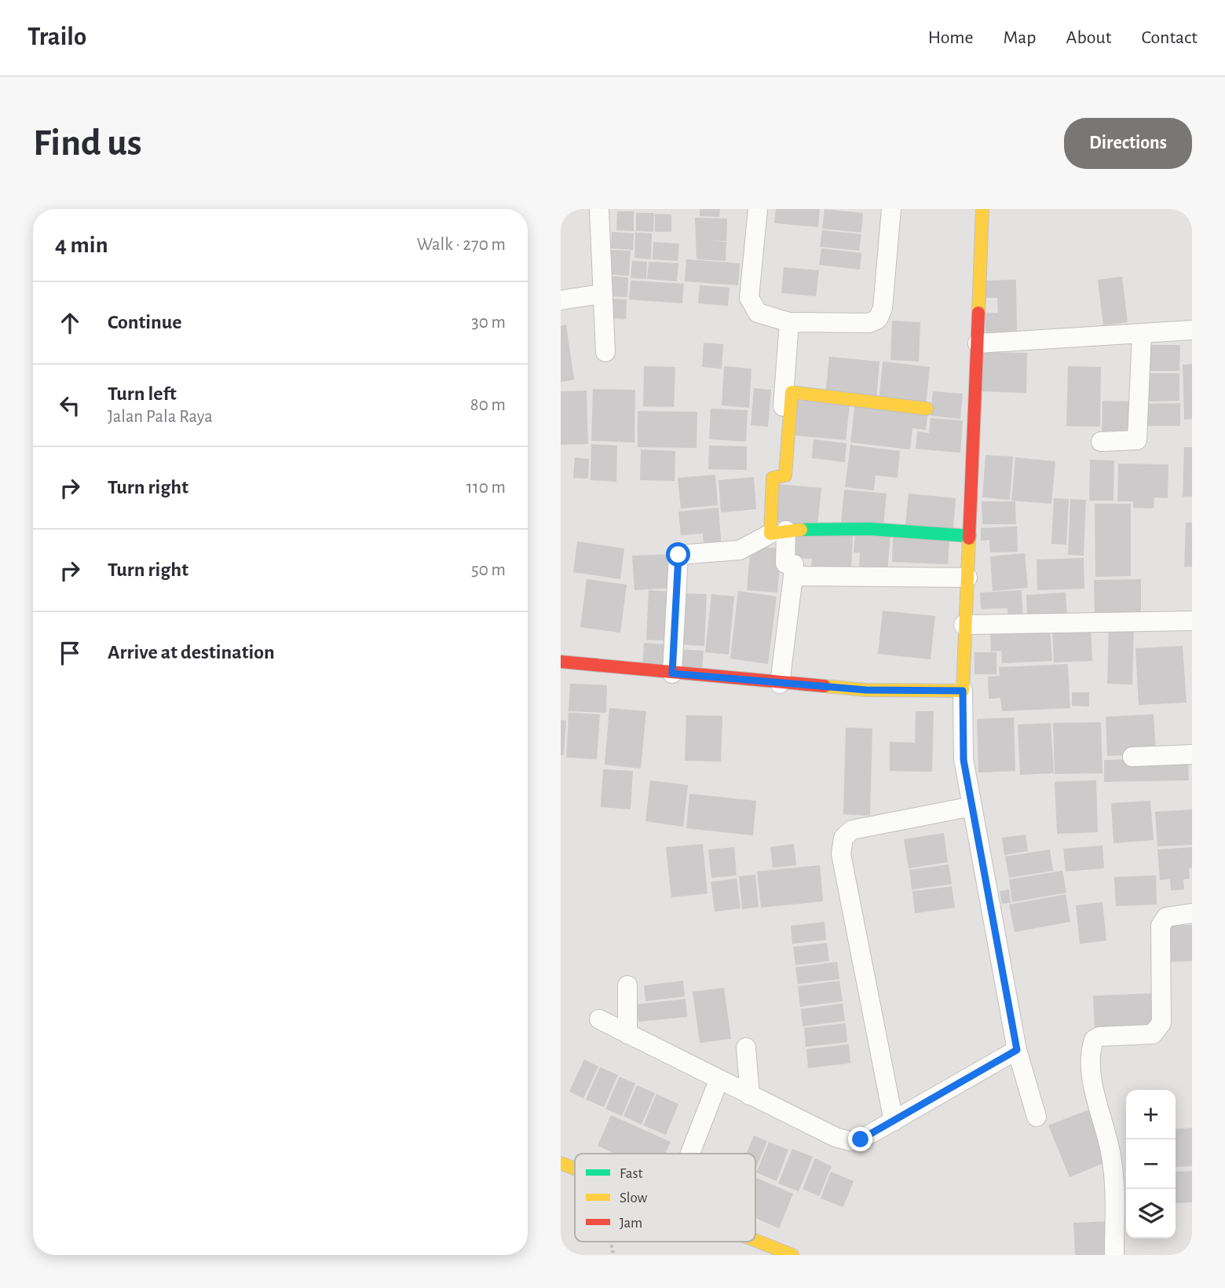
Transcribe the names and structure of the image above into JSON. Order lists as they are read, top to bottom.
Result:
{
  "legend": ["Fast", "Slow", "Jam"],
  "page": {
    "header": "Trailo",
    "nav": [
      "Home",
      "Map",
      "About",
      "Contact"
    ],
    "buttons": "Directions",
    "title": "Find us",
    "heading": ["4 min", "Walk · 270 m"],
    "list": [
      ["Continue", "30 m"],
      ["Turn left", "Jalan Pala Raya", "80 m"],
      ["Turn right", "110 m"],
      ["Turn right", "50 m"],
      "Arrive at destination"
    ],
    "map_buttons": ["+", "−"]
  }
}
